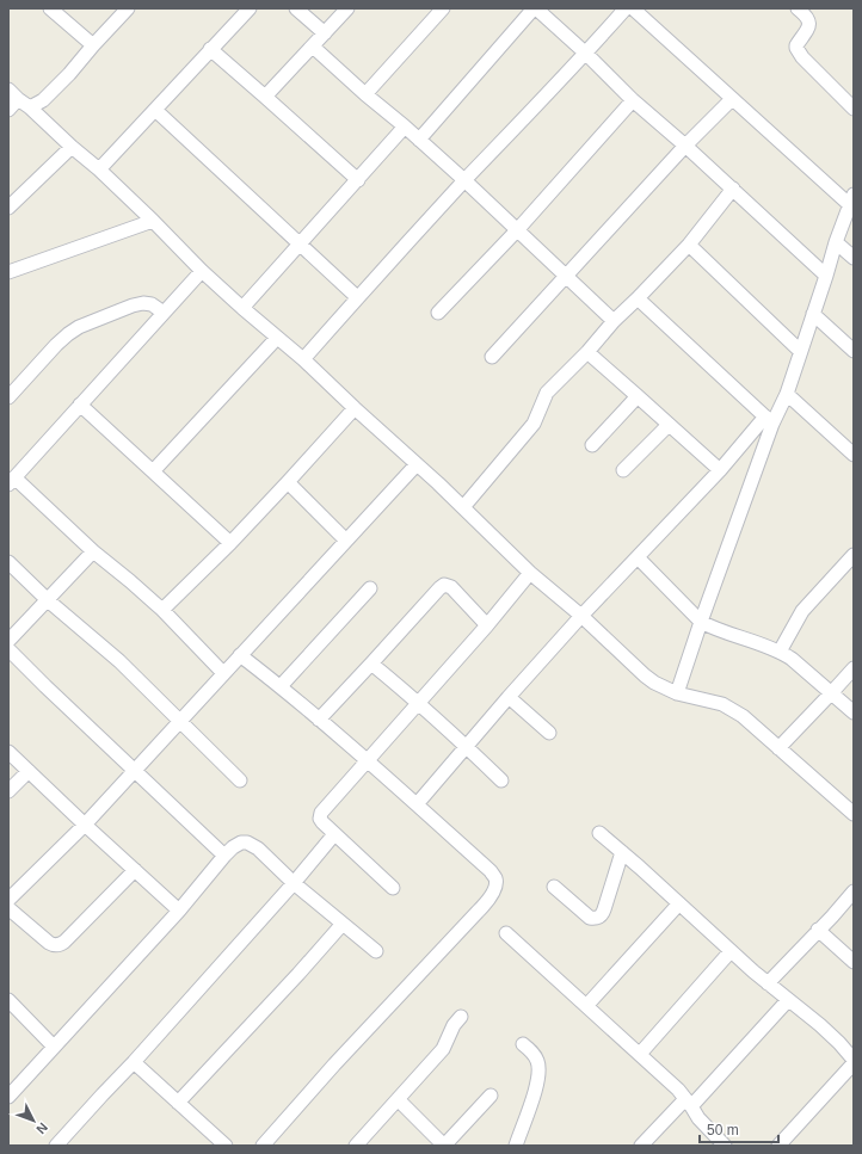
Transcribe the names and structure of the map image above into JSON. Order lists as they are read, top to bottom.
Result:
{
  "scale_bar": "50 m",
  "north": "bottom right"
}
